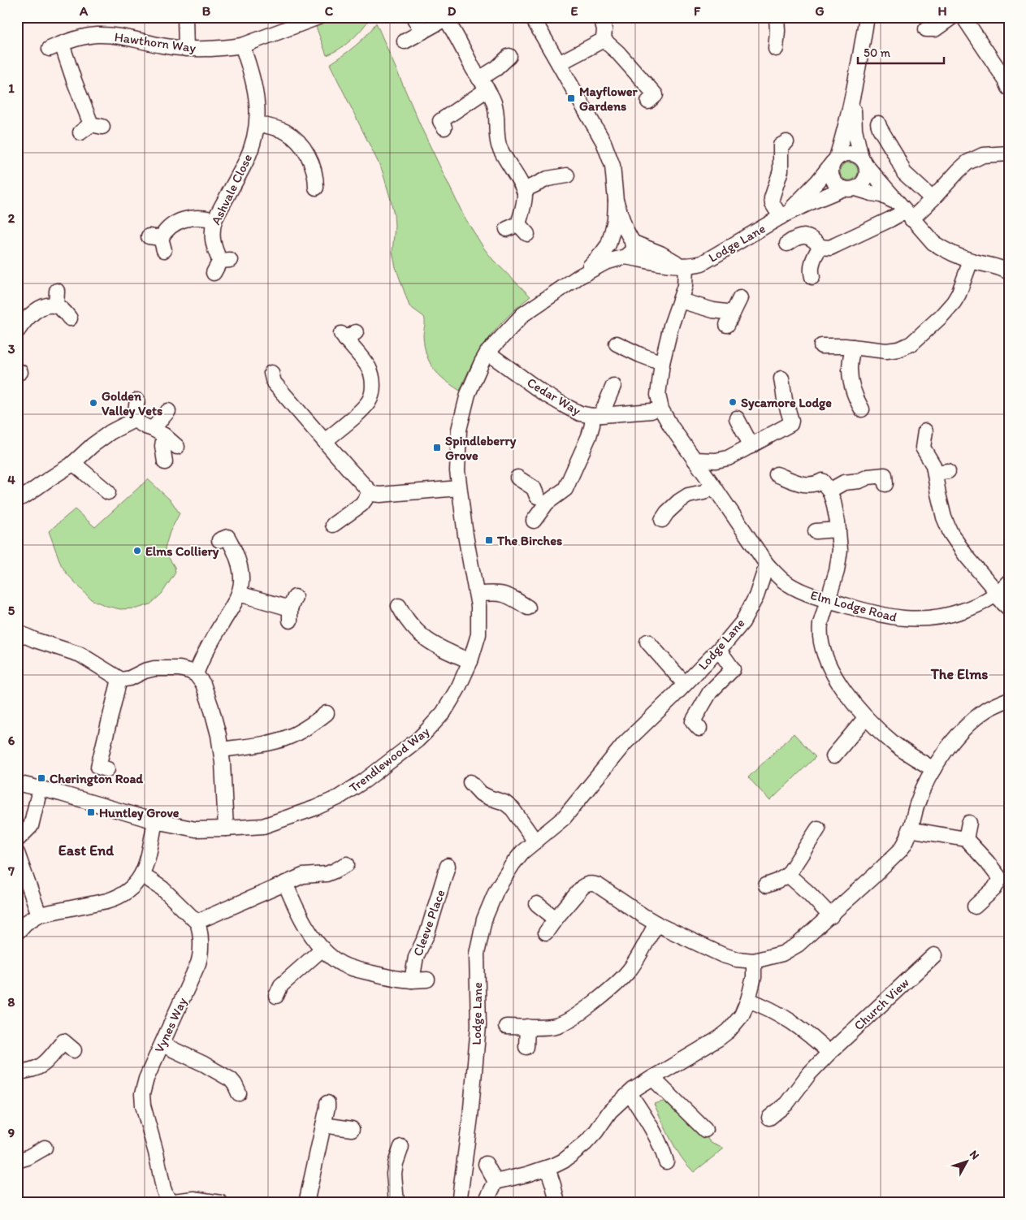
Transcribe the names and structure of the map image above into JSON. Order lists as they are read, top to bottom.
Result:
{
  "streets": {
    "street": [
      "Hawthorn Way",
      "Ashvale Close",
      "Lodge Lane",
      "Cedar Way",
      "Elm Lodge Road",
      "Trendlewood Way",
      "Cleeve Place",
      "Church View",
      "Vynes Way"
    ]
  },
  "crossings": [
    ["Hawthorn Way", "Ashvale Close"],
    ["Lodge Lane", "Elm Lodge Road"],
    ["Cedar Way", "Trendlewood Way"]
  ],
  "districts": ["The Elms", "East End"],
  "places": {
    "transit": [
      "Mayflower Gardens",
      "Spindleberry Grove",
      "The Birches",
      "Cherington Road",
      "Huntley Grove"
    ],
    "other": ["Sycamore Lodge", "Golden Valley Vets", "Elms Colliery"]
  },
  "scale_bar": "50 m",
  "north": "top right",
  "grid": {
    "columns": [
      "A",
      "B",
      "C",
      "D",
      "E",
      "F",
      "G",
      "H"
    ],
    "rows": [
      "1",
      "2",
      "3",
      "4",
      "5",
      "6",
      "7",
      "8",
      "9"
    ]
  }
}
